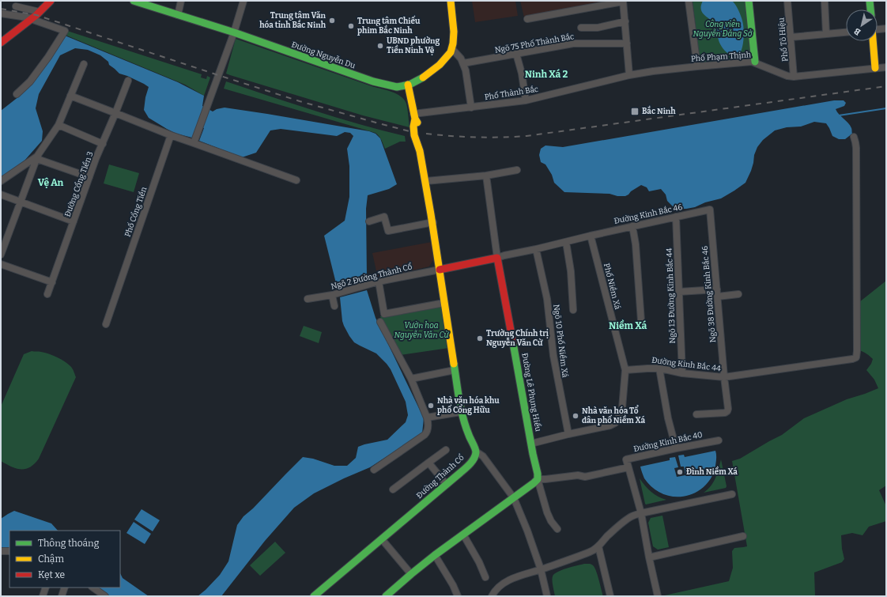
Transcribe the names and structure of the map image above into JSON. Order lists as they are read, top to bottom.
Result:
{
  "streets": {
    "main road": ["Đường Nguyễn Du", "Đường Lê Phụng Hiểu", "Đường Thành Cổ"],
    "street": [
      "Phố Tô Hiệu",
      "Ngõ 75 Phố Thành Bắc",
      "Phố Phạm Thịnh",
      "Phố Thành Bắc",
      "Đường Cổng Tiền 3",
      "Phố Cổng Tiền",
      "Đường Kinh Bắc 46",
      "Ngõ 2 Đường Thành Cổ",
      "Phố Niềm Xá",
      "Ngõ 38 Đường Kinh Bắc 46",
      "Ngõ 13 Đường Kinh Bắc 44",
      "Ngõ 10 Phố Niềm Xá",
      "Đường Kinh Bắc 44",
      "Đường Kinh Bắc 40"
    ]
  },
  "crossings": [
    ["Phố Tô Hiệu", "Phố Phạm Thịnh"],
    ["Phố Phạm Thịnh", "Phố Thành Bắc"],
    ["Đường Kinh Bắc 46", "Phố Niềm Xá"],
    ["Đường Kinh Bắc 46", "Ngõ 38 Đường Kinh Bắc 46"],
    ["Đường Kinh Bắc 46", "Ngõ 13 Đường Kinh Bắc 44"],
    ["Phố Niềm Xá", "Ngõ 10 Phố Niềm Xá"],
    ["Phố Niềm Xá", "Đường Kinh Bắc 44"],
    ["Phố Niềm Xá", "Đường Lê Phụng Hiểu"],
    ["Ngõ 38 Đường Kinh Bắc 46", "Đường Kinh Bắc 44"],
    ["Ngõ 13 Đường Kinh Bắc 44", "Đường Kinh Bắc 44"]
  ],
  "districts": ["Ninh Xá 2", "Vệ An", "Niềm Xá"],
  "parks": ["Công viên Nguyễn Đăng Sở", "Vườn hoa Nguyễn Văn Cừ"],
  "places": {
    "other": [
      "Trung tâm Văn hóa tỉnh Bắc Ninh",
      "Trung tâm Chiếu phim Bắc Ninh",
      "UBND phường Tiền Ninh Vệ",
      "Trường Chính trị Nguyễn Văn Cừ",
      "Nhà văn hóa khu phố Cổng Hữu",
      "Nhà văn hóa Tổ dân phố Niềm Xá",
      "Đình Niềm Xá"
    ],
    "transit": ["Bắc Ninh"]
  },
  "legend": ["Thông thoáng", "Chậm", "Kẹt xe"],
  "north": "bottom left"
}
